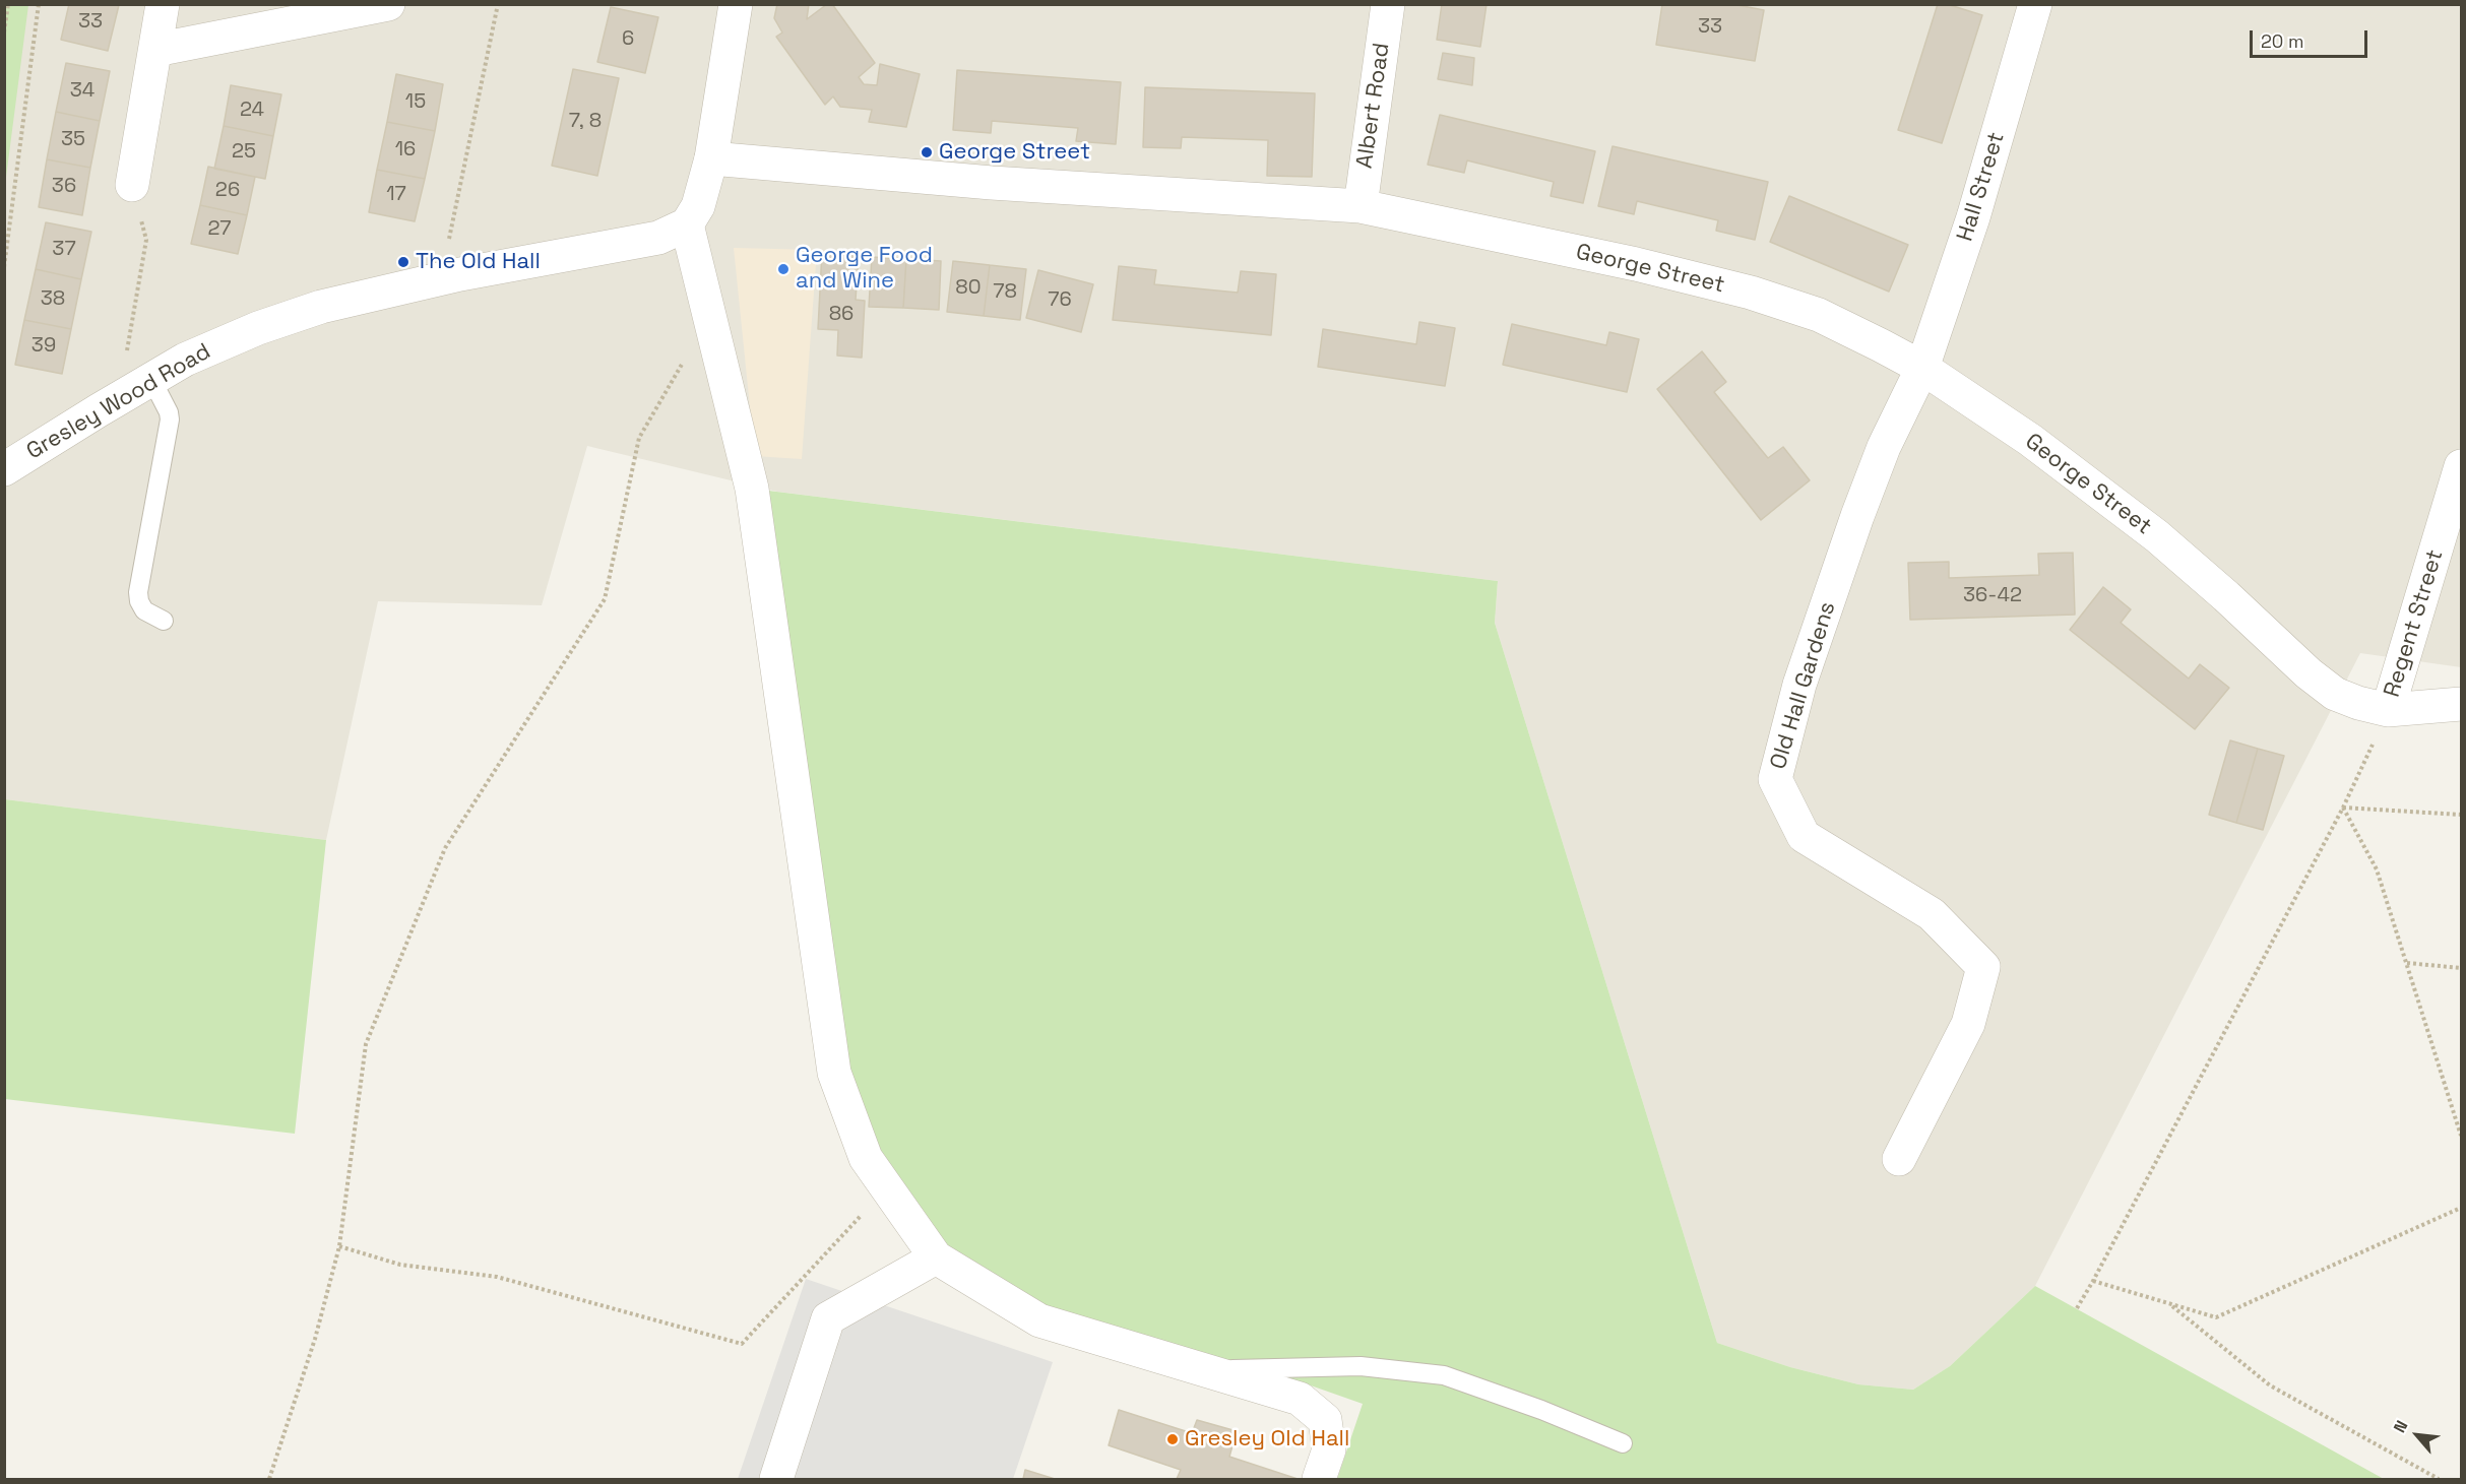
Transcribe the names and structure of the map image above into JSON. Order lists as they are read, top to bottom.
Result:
{
  "streets": {
    "street": [
      "Albert Road",
      "Hall Street",
      "George Street",
      "Gresley Wood Road",
      "Regent Street",
      "Old Hall Gardens"
    ]
  },
  "crossings": [
    ["Albert Road", "George Street"],
    ["Hall Street", "George Street"],
    ["Hall Street", "Old Hall Gardens"],
    ["George Street", "Regent Street"],
    ["George Street", "Old Hall Gardens"]
  ],
  "places": [
    "George Street",
    "The Old Hall",
    "George Food and Wine",
    "Gresley Old Hall"
  ],
  "house_numbers": [
    "33",
    "33",
    "6",
    "34",
    "15",
    "24",
    "7, 8",
    "35",
    "16",
    "25",
    "36",
    "26",
    "17",
    "27",
    "37",
    "80",
    "78",
    "38",
    "76",
    "86",
    "39",
    "36-42"
  ],
  "scale_bar": "20 m",
  "north": "top left"
}
